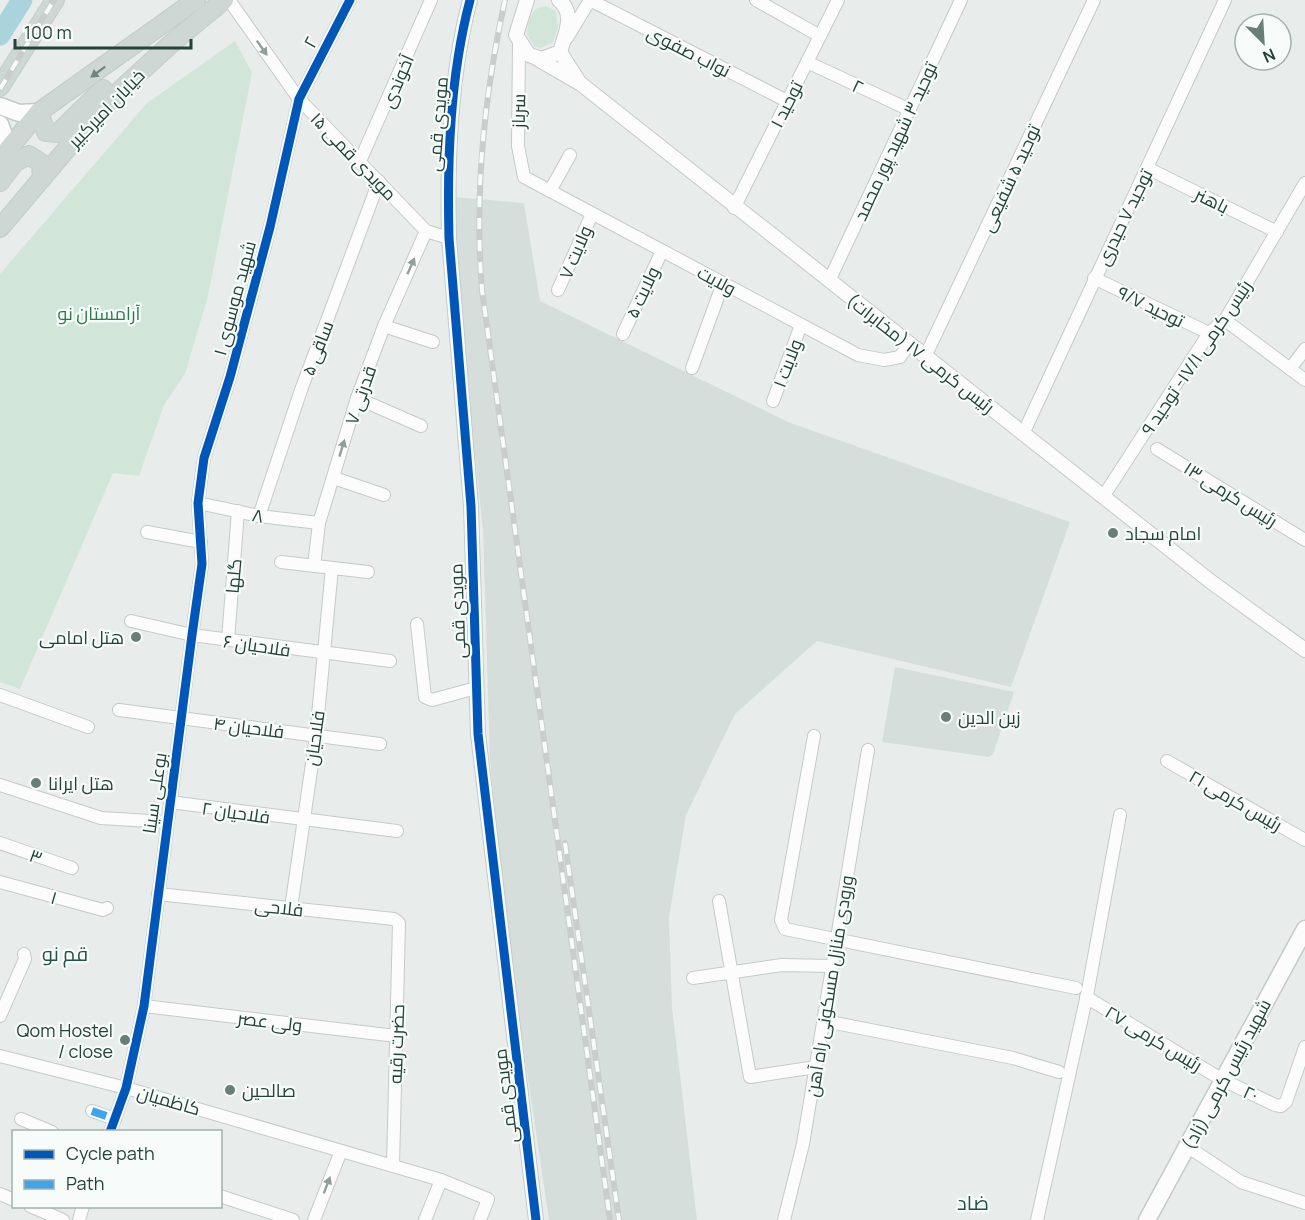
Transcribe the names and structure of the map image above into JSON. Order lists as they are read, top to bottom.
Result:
{
  "streets": {
    "main road": ["خیابان امیرکبیر", "شهید رئیس کرمی (زاد)"],
    "street": [
      "۲",
      "نواب صفوی",
      "آخوندی",
      "توحید ۱",
      "سرباز",
      "مویدی قمی",
      "توحید ۳ شهيد پور محمد",
      "مویدی قمی ۱۵",
      "توحید ۵ شفیعی",
      "باهنر",
      "توحید ۷ حیدری",
      "ولایت ۷",
      "ولایت",
      "ولایت ۵",
      "شهید موسوی ۱",
      "توحید ۹/۷",
      "ساقی ۵",
      "رئیس کرمی ۱۷ (مخابرات)",
      "رئیس کرمی ۱۷/۱- توحید ۹",
      "ولایت ۱",
      "قدرتی ۷",
      "رئیس کرمی ۱۳",
      "۸",
      "گلها",
      "فلاحیان ۶",
      "فلاحیان ۴",
      "فلاحیان",
      "بوعلی سینا",
      "رئیس کرمی ۲۱",
      "فلاحیان ۲",
      "۳",
      "۱",
      "فلاحی",
      "ورودی منازل مسکونی راه آهن",
      "ولی عصر",
      "رئیس کرمی ۲۷",
      "حضرت رقیه",
      "۲۰",
      "کاظمیان"
    ]
  },
  "crossings": [
    ["۲", "توحید ۱"],
    ["۲", "توحید ۳ شهيد پور محمد"],
    ["۲", "مویدی قمی ۱۵"],
    ["۲", "شهید موسوی ۱"],
    ["نواب صفوی", "توحید ۱"],
    ["آخوندی", "مویدی قمی ۱۵"],
    ["توحید ۱", "رئیس کرمی ۱۷ (مخابرات)"],
    ["سرباز", "ولایت"],
    ["سرباز", "رئیس کرمی ۱۷ (مخابرات)"],
    ["مویدی قمی", "مویدی قمی ۱۵"],
    ["توحید ۳ شهيد پور محمد", "رئیس کرمی ۱۷ (مخابرات)"],
    ["مویدی قمی ۱۵", "شهید موسوی ۱"],
    ["مویدی قمی ۱۵", "ساقی ۵"],
    ["مویدی قمی ۱۵", "قدرتی ۷"],
    ["توحید ۵ شفیعی", "رئیس کرمی ۱۷ (مخابرات)"],
    ["باهنر", "توحید ۷ حیدری"],
    ["باهنر", "رئیس کرمی ۱۷/۱- توحید ۹"],
    ["توحید ۷ حیدری", "توحید ۹/۷"],
    ["توحید ۷ حیدری", "رئیس کرمی ۱۷ (مخابرات)"],
    ["ولایت ۷", "ولایت"],
    ["ولایت", "ولایت ۵"],
    ["ولایت", "رئیس کرمی ۱۷ (مخابرات)"],
    ["ولایت", "ولایت ۱"],
    ["شهید موسوی ۱", "۸"],
    ["شهید موسوی ۱", "بوعلی سینا"],
    ["توحید ۹/۷", "رئیس کرمی ۱۷/۱- توحید ۹"],
    ["ساقی ۵", "۸"],
    ["رئیس کرمی ۱۷ (مخابرات)", "رئیس کرمی ۱۷/۱- توحید ۹"],
    ["قدرتی ۷", "۸"],
    ["۸", "گلها"],
    ["۸", "بوعلی سینا"],
    ["گلها", "فلاحیان ۶"],
    ["فلاحیان ۶", "فلاحیان"],
    ["فلاحیان ۶", "بوعلی سینا"],
    ["فلاحیان ۴", "فلاحیان"],
    ["فلاحیان ۴", "بوعلی سینا"],
    ["فلاحیان", "فلاحیان ۲"],
    ["فلاحیان", "فلاحی"],
    ["بوعلی سینا", "فلاحیان ۲"],
    ["بوعلی سینا", "فلاحی"],
    ["بوعلی سینا", "ولی عصر"],
    ["بوعلی سینا", "کاظمیان"],
    ["فلاحی", "حضرت رقیه"],
    ["ولی عصر", "حضرت رقیه"],
    ["رئیس کرمی ۲۷", "شهید رئیس کرمی (زاد)"],
    ["رئیس کرمی ۲۷", "۲۰"],
    ["حضرت رقیه", "کاظمیان"],
    ["شهید رئیس کرمی (زاد)", "۲۰"]
  ],
  "one_way": ["مویدی قمی ۱۵", "قدرتی ۷"],
  "districts": ["قم نو", "ضاد"],
  "parks": ["آرامستان نو"],
  "places": [
    "امام سجاد",
    "هتل امامی",
    "زین الدین",
    "هتل ایرانا",
    "Qom Hostel / close",
    "صالحین"
  ],
  "legend": ["Cycle path", "Path"],
  "scale_bar": "100 m",
  "north": "bottom right"
}
